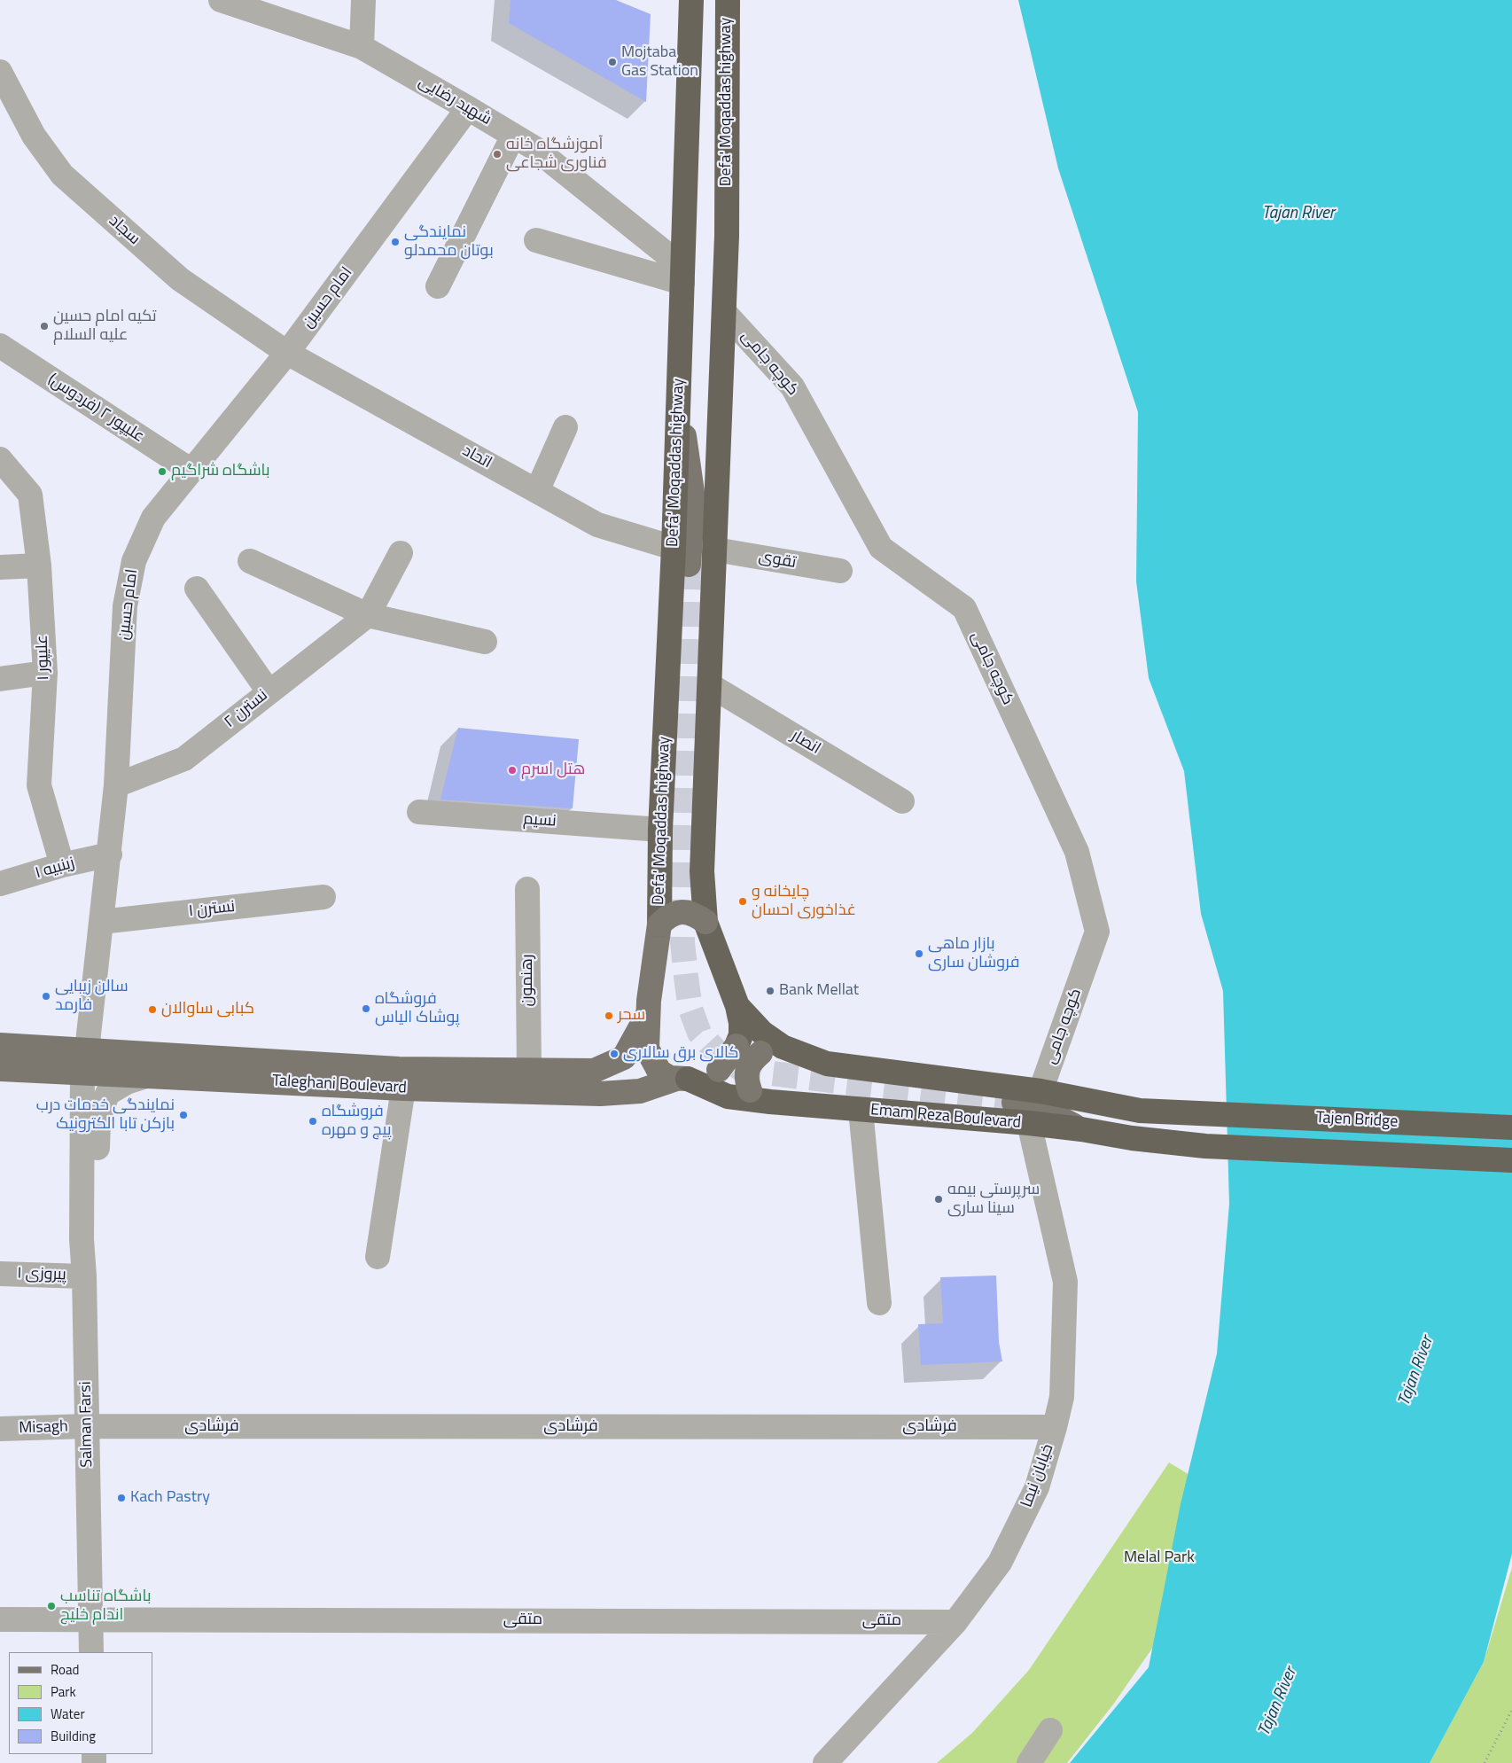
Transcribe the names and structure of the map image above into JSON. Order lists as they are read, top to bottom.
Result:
{
  "streets": {
    "highway": ["Defa' Moqaddas highway", "Emam Reza Boulevard", "Tajen Bridge"],
    "main road": ["Taleghani Boulevard"],
    "street": [
      "شهید رضایی",
      "سجاد",
      "امام حسین",
      "کوچه جامی",
      "علیپور ۲ (فردوس)",
      "اتحاد",
      "تقوی",
      "علیپور ۱",
      "نسترن ۲",
      "انصار",
      "نسیم",
      "زینبیه ۱",
      "نسترن ۱",
      "رهنمون",
      "پیروزی ١",
      "Salman Farsi",
      "فرشادی",
      "Misagh",
      "خیابان نیما",
      "متقی"
    ]
  },
  "crossings": [
    ["شهید رضایی", "Defa' Moqaddas highway"],
    ["شهید رضایی", "امام حسین"],
    ["Defa' Moqaddas highway", "کوچه جامی"],
    ["Defa' Moqaddas highway", "اتحاد"],
    ["Defa' Moqaddas highway", "تقوی"],
    ["Defa' Moqaddas highway", "انصار"],
    ["Defa' Moqaddas highway", "نسیم"],
    ["سجاد", "امام حسین"],
    ["سجاد", "اتحاد"],
    ["امام حسین", "علیپور ۲ (فردوس)"],
    ["امام حسین", "اتحاد"],
    ["امام حسین", "نسترن ۲"],
    ["امام حسین", "زینبیه ۱"],
    ["امام حسین", "نسترن ۱"],
    ["امام حسین", "Taleghani Boulevard"],
    ["امام حسین", "Salman Farsi"],
    ["کوچه جامی", "Tajen Bridge"],
    ["علیپور ۱", "زینبیه ۱"],
    ["رهنمون", "Taleghani Boulevard"],
    ["Taleghani Boulevard", "Emam Reza Boulevard"],
    ["Taleghani Boulevard", "Salman Farsi"],
    ["Emam Reza Boulevard", "Tajen Bridge"],
    ["Emam Reza Boulevard", "خیابان نیما"],
    ["پیروزی ١", "Salman Farsi"],
    ["Salman Farsi", "فرشادی"],
    ["Salman Farsi", "Misagh"],
    ["Salman Farsi", "متقی"],
    ["فرشادی", "Misagh"],
    ["فرشادی", "خیابان نیما"],
    ["خیابان نیما", "متقی"]
  ],
  "water": ["Tajan River"],
  "parks": ["Melal Park"],
  "places": [
    "Mojtaba Gas Station",
    "آموزشگاه خانه فناوری شجاعی",
    "نمایندگی بوتان محمدلو",
    "تکیه امام حسین علیه السلام",
    "باشگاه شراگیم",
    "هتل اسرم",
    "چایخانه و غذاخوری احسان",
    "بازار ماهی فروشان ساری",
    "Bank Mellat",
    "سالن زیبایی فارمد",
    "فروشگاه پوشاک الیاس",
    "کبابی ساوالان",
    "سحر",
    "کالای برق سالاری",
    "نمایندگی خدمات درب بازکن تابا الکترونیک",
    "فروشگاه پیچ و مهره",
    "سرپرستی بیمه سینا ساری",
    "Kach Pastry",
    "باشگاه تناسب اندام خلیج"
  ],
  "legend": [
    "Road",
    "Park",
    "Water",
    "Building"
  ]
}
